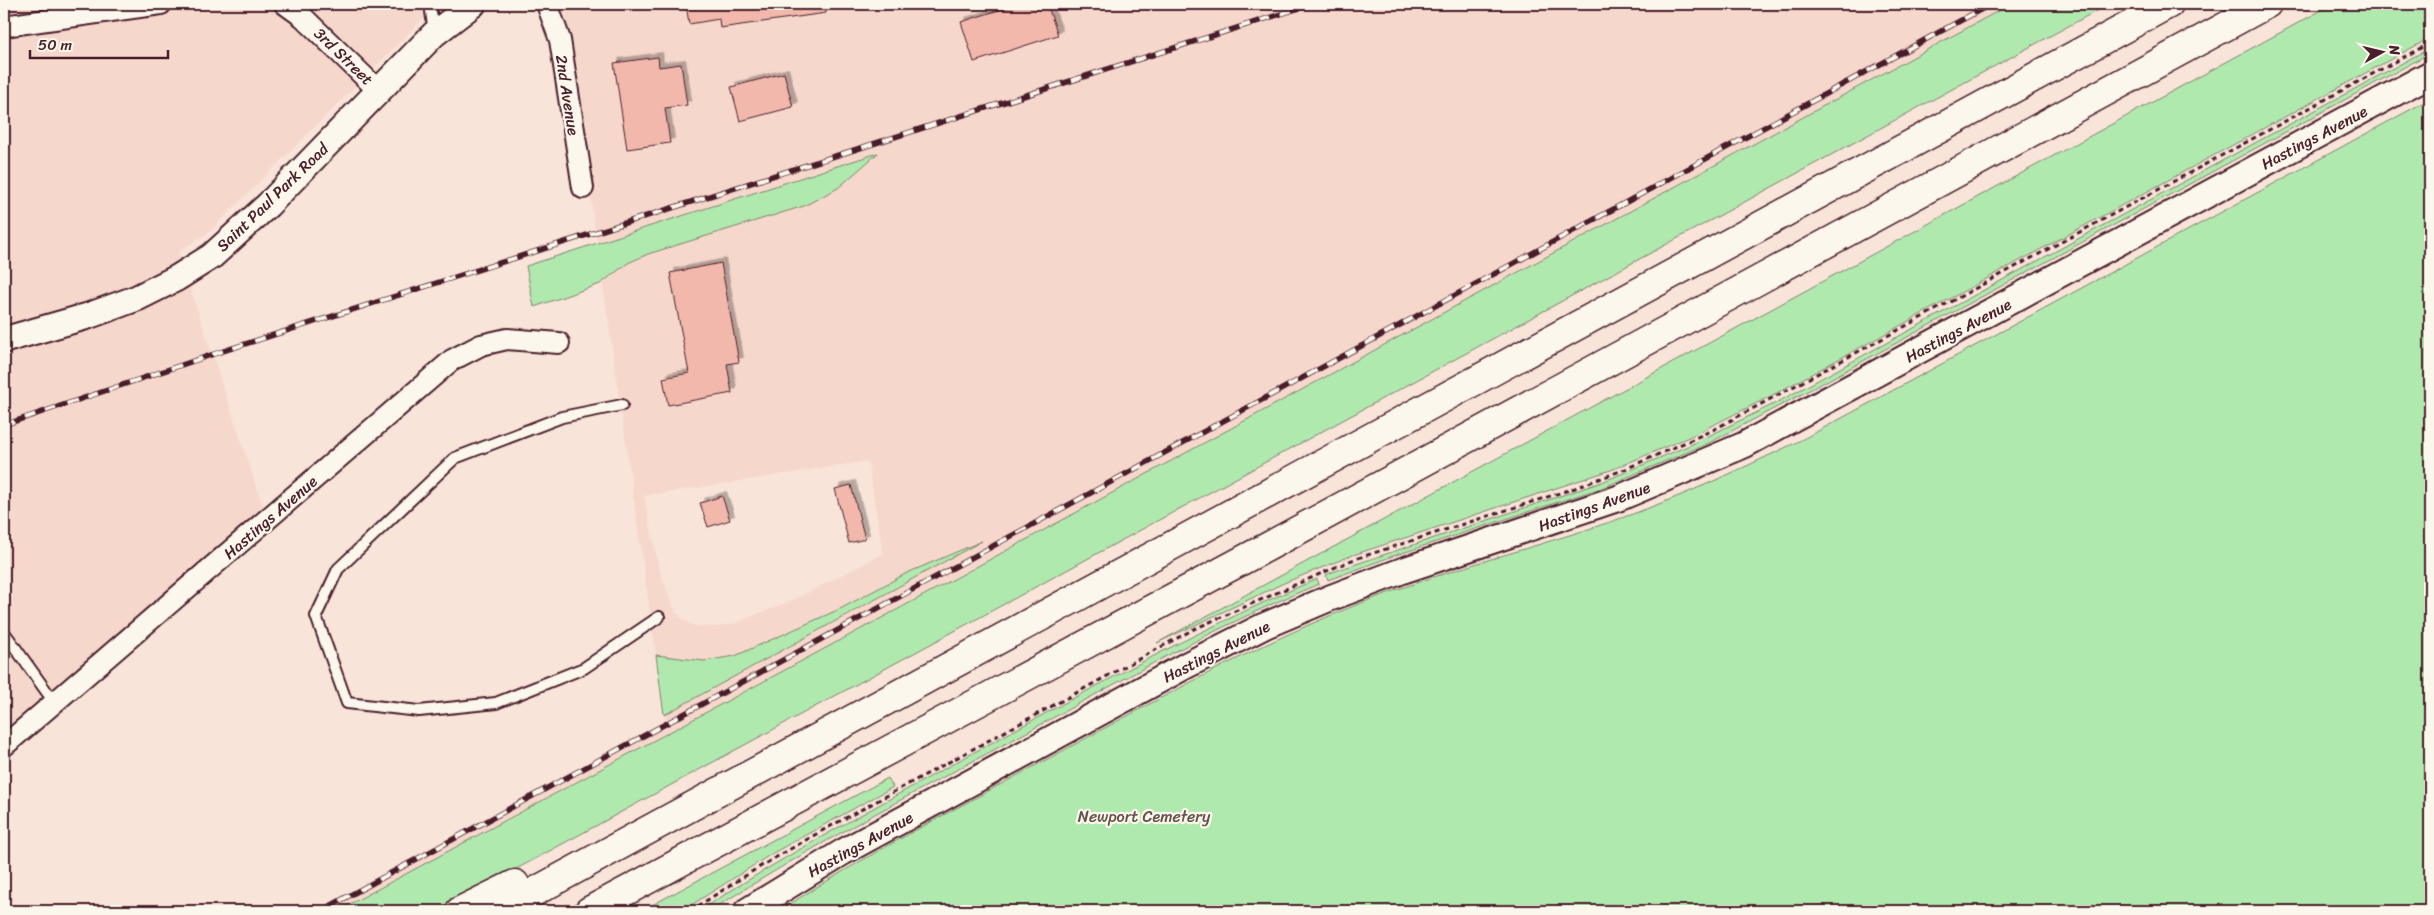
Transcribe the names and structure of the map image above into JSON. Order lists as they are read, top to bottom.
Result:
{
  "streets": {
    "street": [
      "3rd Street",
      "2nd Avenue",
      "Hastings Avenue",
      "Saint Paul Park Road"
    ]
  },
  "crossings": [
    ["3rd Street", "Saint Paul Park Road"]
  ],
  "parks": ["Newport Cemetery"],
  "scale_bar": "50 m",
  "north": "right"
}
